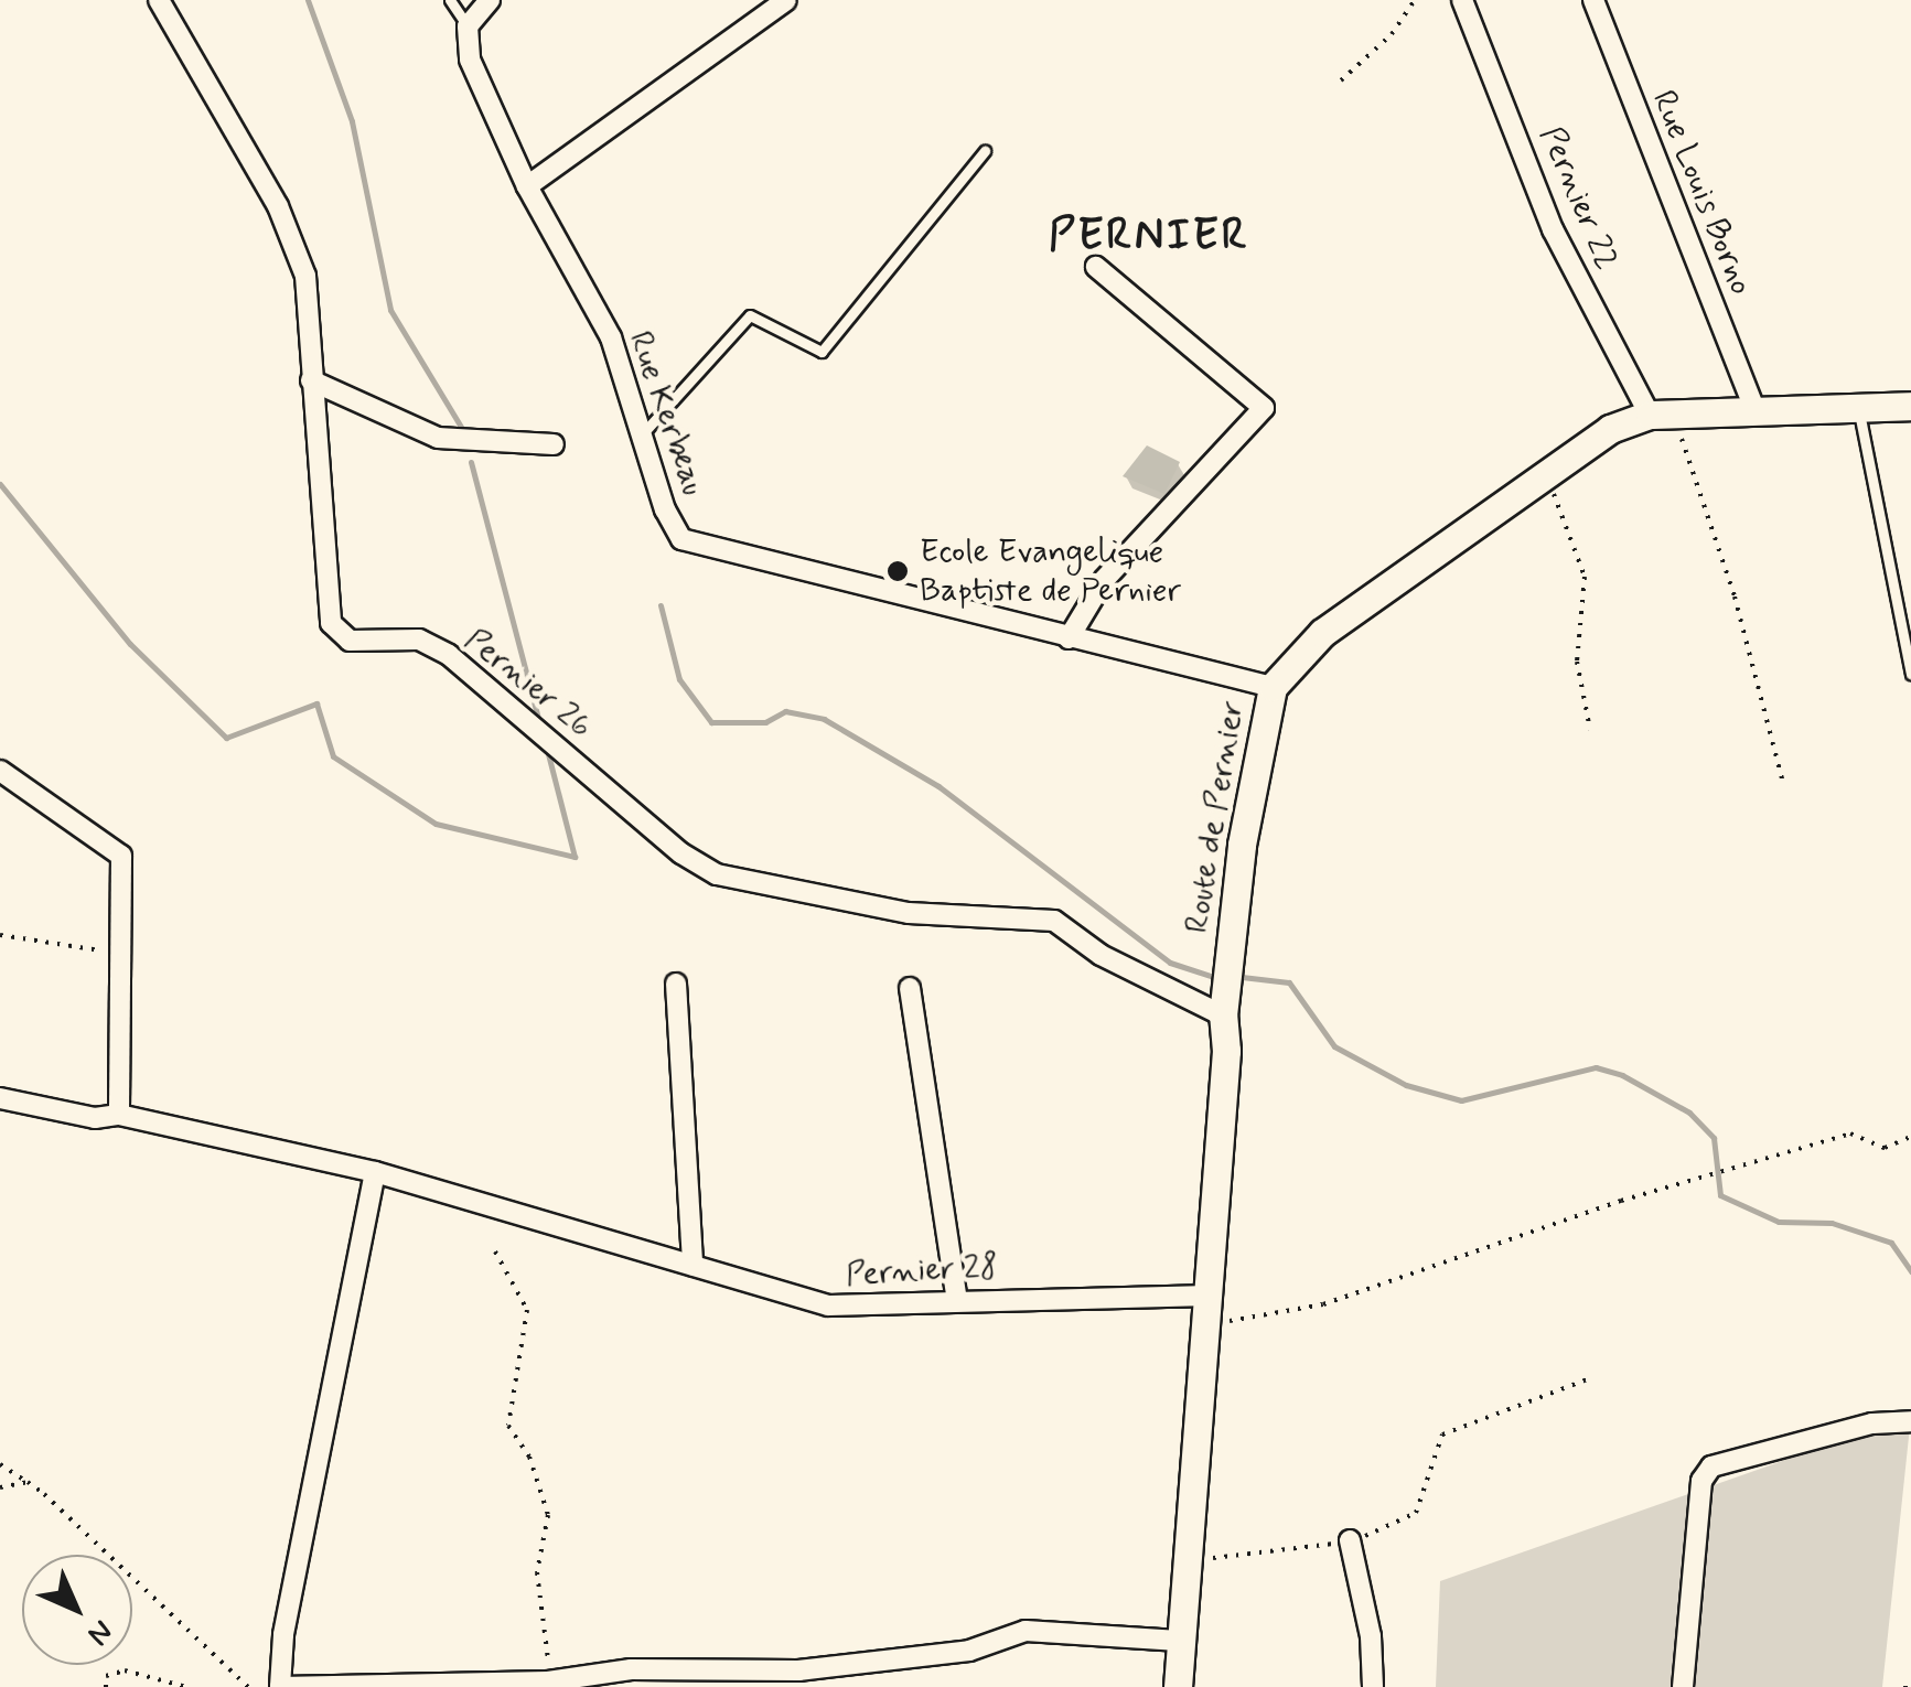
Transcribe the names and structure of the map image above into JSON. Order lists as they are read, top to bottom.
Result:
{
  "streets": {
    "street": [
      "Rue Louis Borno",
      "Pernier 22",
      "Rue Kerbeau",
      "Pernier 26",
      "Route de Pernier",
      "Pernier 28"
    ]
  },
  "crossings": [
    ["Rue Louis Borno", "Route de Pernier"],
    ["Pernier 22", "Route de Pernier"],
    ["Rue Kerbeau", "Route de Pernier"],
    ["Pernier 26", "Route de Pernier"],
    ["Route de Pernier", "Pernier 28"]
  ],
  "districts": ["PERNIER"],
  "places": ["Ecole Evangelique Baptiste de Pernier"],
  "north": "bottom right"
}
